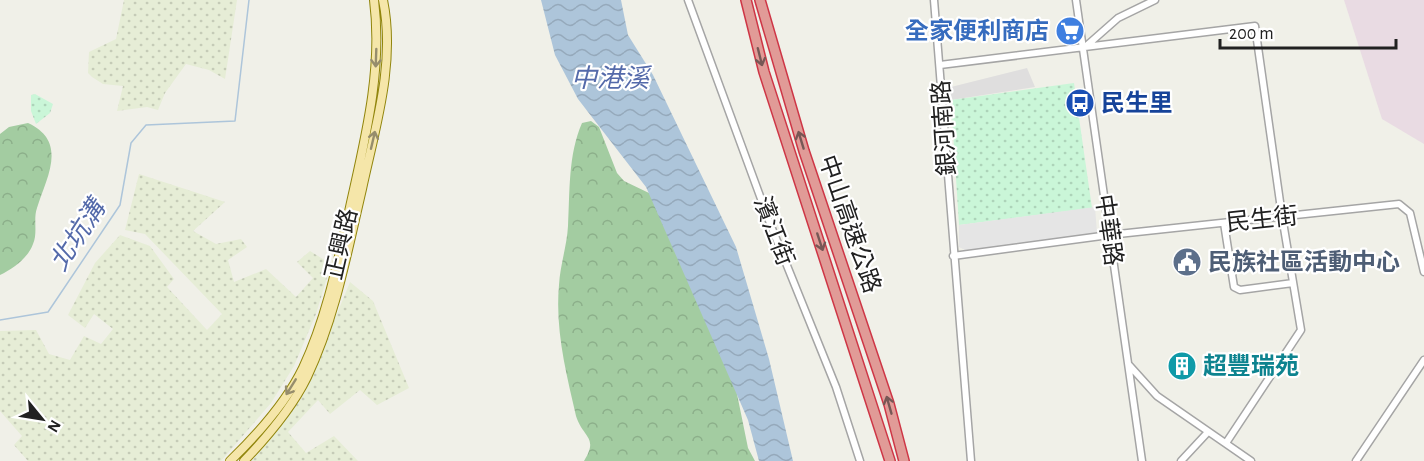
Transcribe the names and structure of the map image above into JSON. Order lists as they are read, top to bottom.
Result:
{
  "streets": {
    "highway": ["中山高速公路"],
    "main road": ["正興路"],
    "street": [
      "銀河南路",
      "民生街",
      "中華路",
      "濱江街"
    ]
  },
  "crossings": [
    ["銀河南路", "民生街"],
    ["民生街", "中華路"]
  ],
  "water": ["中港溪", "北坑溝"],
  "places": {
    "supermarket": ["全家便利商店"],
    "bus stop": ["民生里"],
    "public building": ["民族社區活動中心"],
    "building": ["超豐瑞苑"]
  },
  "scale_bar": "200 m",
  "north": "bottom right"
}
